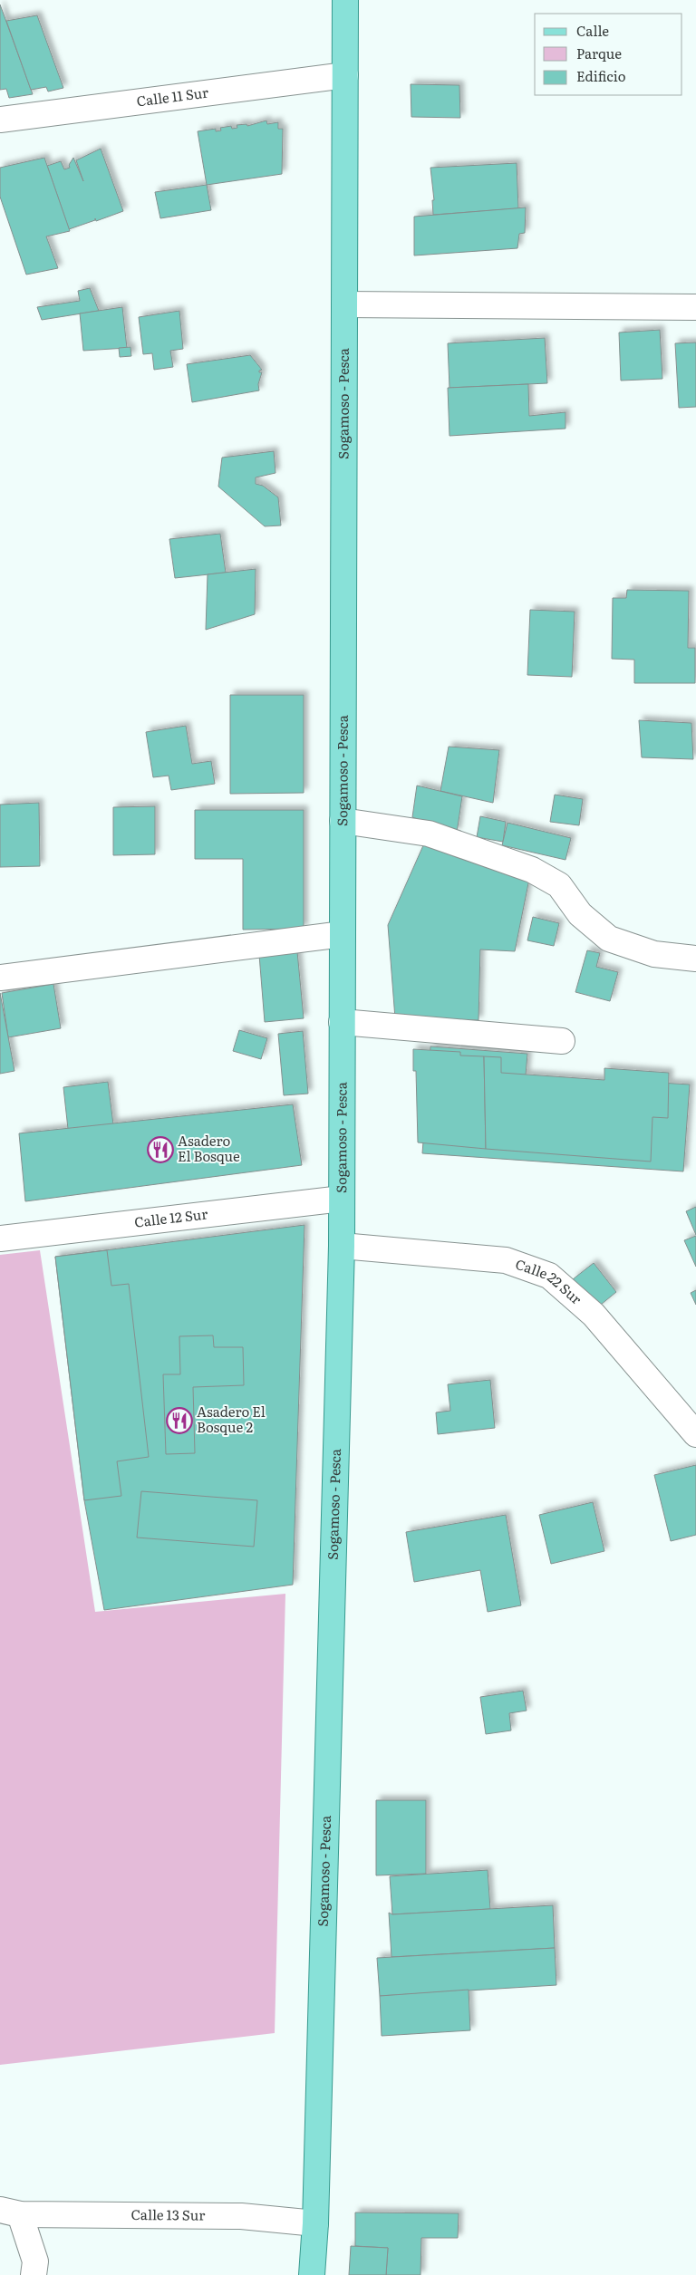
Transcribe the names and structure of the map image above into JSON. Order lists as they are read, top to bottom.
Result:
{
  "streets": {
    "main road": ["Sogamoso - Pesca"],
    "street": [
      "Calle 11 Sur",
      "Calle 12 Sur",
      "Calle 22 Sur",
      "Calle 13 Sur"
    ]
  },
  "crossings": [
    ["Calle 11 Sur", "Sogamoso - Pesca"],
    ["Sogamoso - Pesca", "Calle 12 Sur"],
    ["Sogamoso - Pesca", "Calle 22 Sur"],
    ["Sogamoso - Pesca", "Calle 13 Sur"]
  ],
  "places": {
    "restaurant": ["Asadero El Bosque", "Asadero El Bosque 2"]
  },
  "legend": ["Calle", "Parque", "Edificio"]
}
